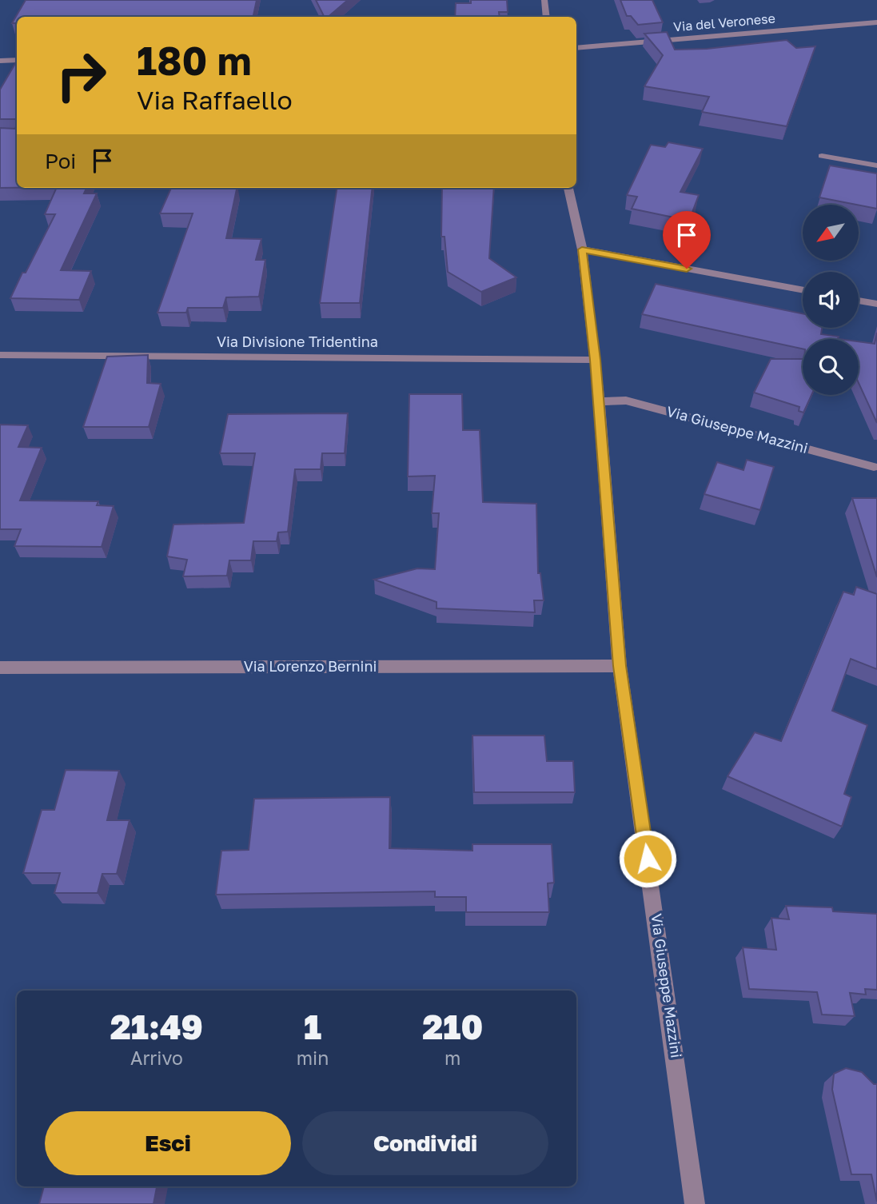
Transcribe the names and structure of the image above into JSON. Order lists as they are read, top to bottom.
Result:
{
  "streets": {
    "street": [
      "Via del Veronese",
      "Via Divisione Tridentina",
      "Via Giuseppe Mazzini",
      "Via Lorenzo Bernini"
    ]
  },
  "crossings": [
    ["Via Divisione Tridentina", "Via Giuseppe Mazzini"],
    ["Via Giuseppe Mazzini", "Via Lorenzo Bernini"]
  ],
  "north": "bottom left",
  "page": {
    "turn": ["180 m", "Via Raffaello"],
    "then": "Poi",
    "eta": [
      "21:49",
      "Arrivo",
      "1",
      "min",
      "210",
      "m"
    ],
    "buttons": ["Esci", "Condividi"]
  }
}
